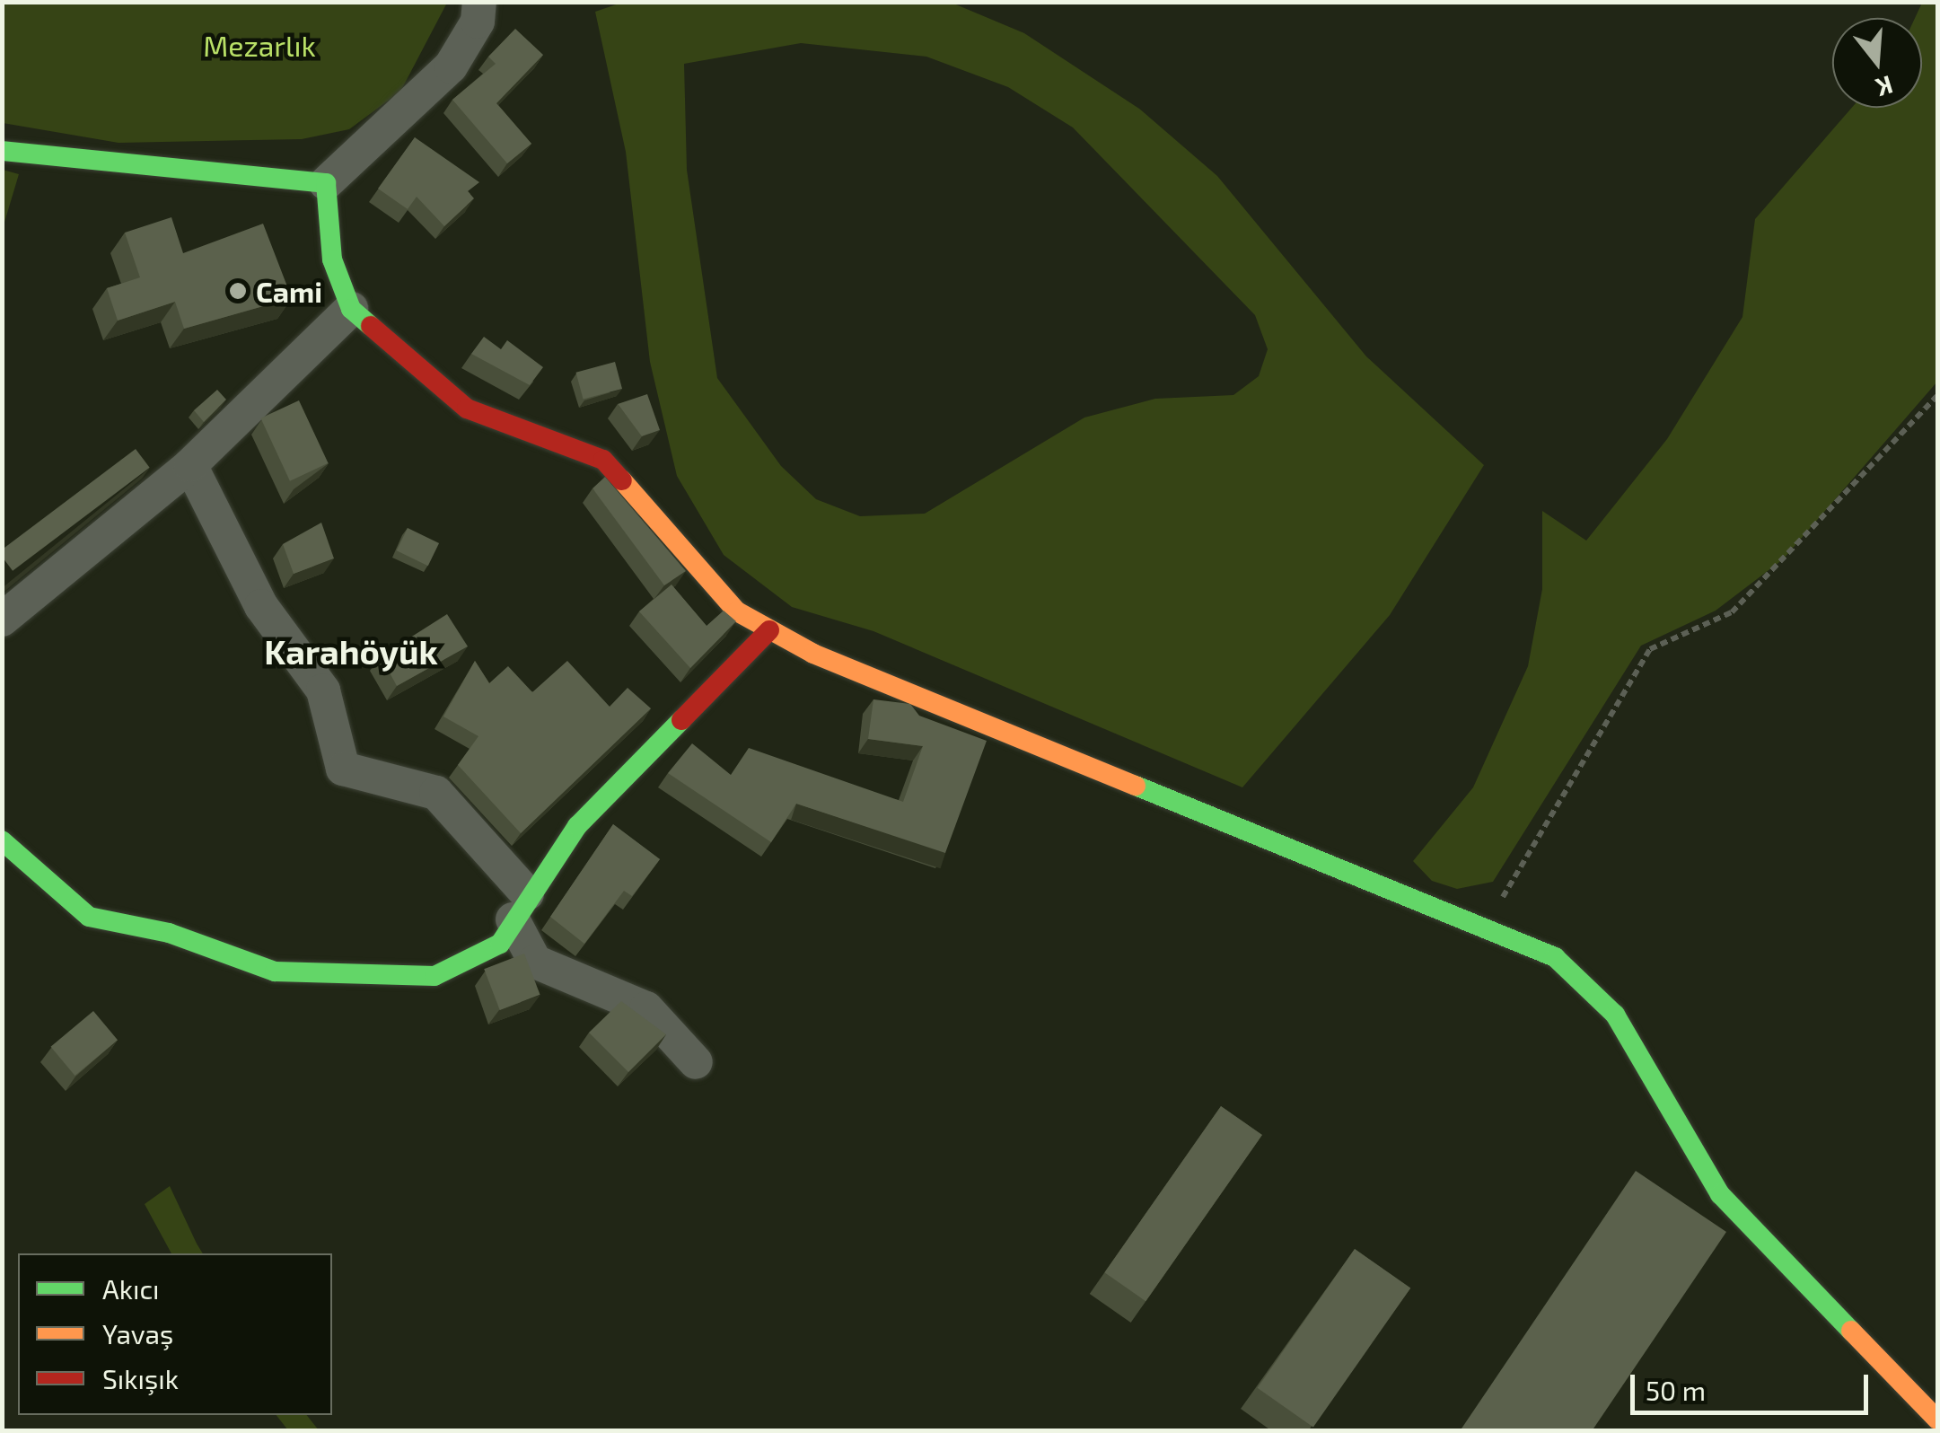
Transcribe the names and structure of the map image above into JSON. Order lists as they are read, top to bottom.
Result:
{
  "districts": ["Karahöyük"],
  "parks": ["Mezarlık"],
  "places": ["Cami"],
  "legend": ["Akıcı", "Yavaş", "Sıkışık"],
  "scale_bar": "50 m",
  "north": "bottom"
}
